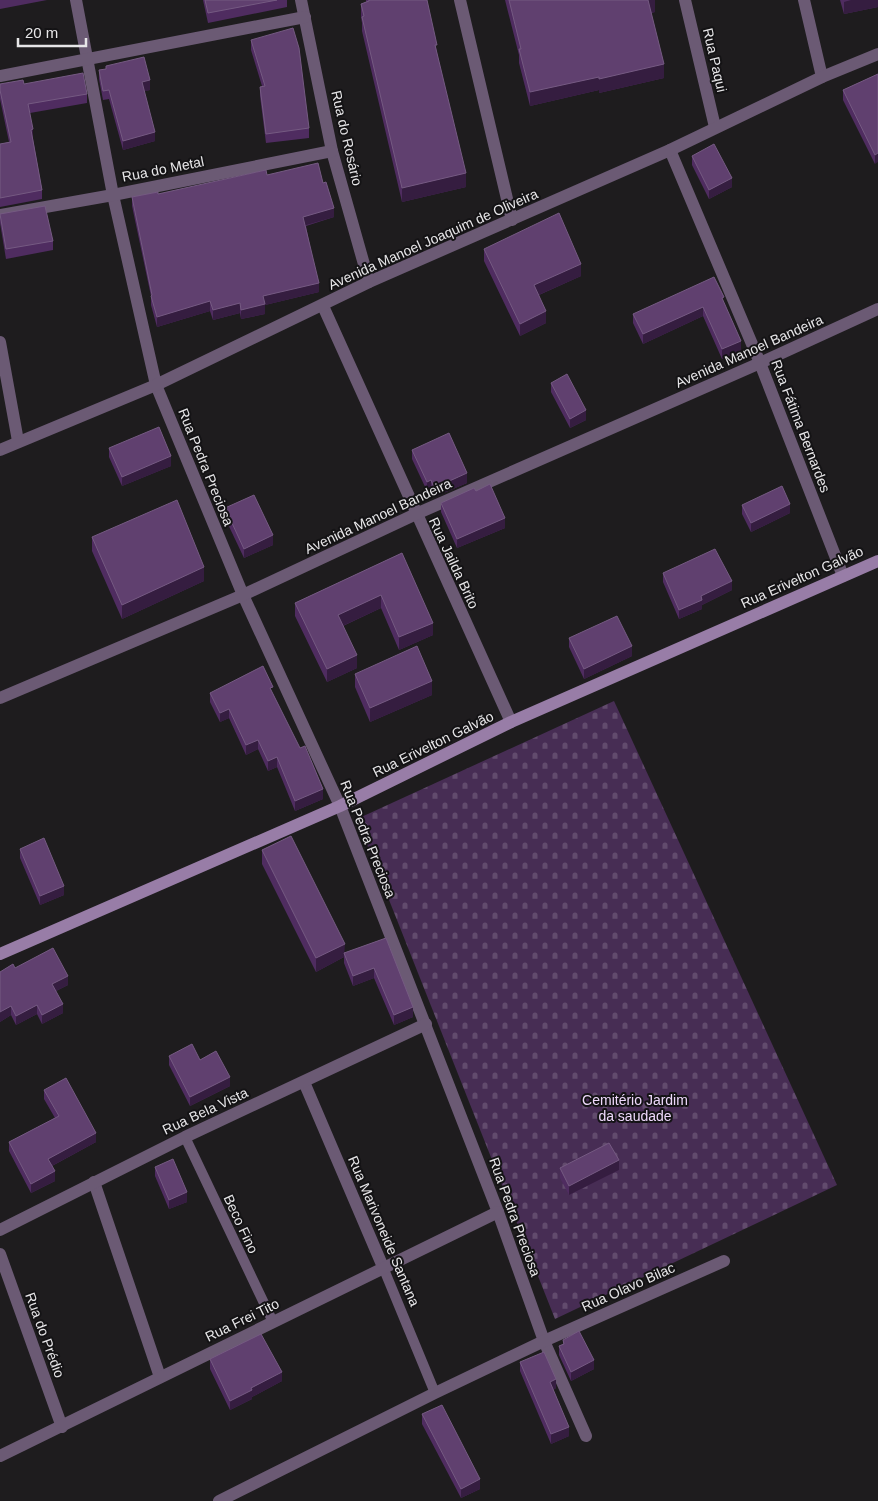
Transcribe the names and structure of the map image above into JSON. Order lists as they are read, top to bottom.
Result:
{
  "streets": {
    "main road": ["Rua Erivelton Galvão"],
    "street": [
      "Rua Paqui",
      "Rua do Rosário",
      "Rua do Metal",
      "Avenida Manoel Joaquim de Oliveira",
      "Avenida Manoel Bandeira",
      "Rua Fátima Bernardes",
      "Rua Pedra Preciosa",
      "Rua Jailda Brito",
      "Rua Bela Vista",
      "Rua Marivoneide Santana",
      "Rua Olavo Bilac",
      "Rua Frei Tito",
      "Rua do Prédio"
    ],
    "lane": ["Beco Fino"]
  },
  "crossings": [
    ["Rua Paqui", "Avenida Manoel Joaquim de Oliveira"],
    ["Rua do Rosário", "Rua do Metal"],
    ["Rua do Rosário", "Avenida Manoel Joaquim de Oliveira"],
    ["Rua do Metal", "Rua Pedra Preciosa"],
    ["Avenida Manoel Joaquim de Oliveira", "Rua Fátima Bernardes"],
    ["Avenida Manoel Joaquim de Oliveira", "Rua Pedra Preciosa"],
    ["Avenida Manoel Joaquim de Oliveira", "Rua Jailda Brito"],
    ["Avenida Manoel Bandeira", "Rua Fátima Bernardes"],
    ["Avenida Manoel Bandeira", "Rua Pedra Preciosa"],
    ["Avenida Manoel Bandeira", "Rua Jailda Brito"],
    ["Rua Fátima Bernardes", "Rua Erivelton Galvão"],
    ["Rua Pedra Preciosa", "Rua Erivelton Galvão"],
    ["Rua Pedra Preciosa", "Rua Bela Vista"],
    ["Rua Pedra Preciosa", "Rua Olavo Bilac"],
    ["Rua Pedra Preciosa", "Rua Frei Tito"],
    ["Rua Jailda Brito", "Rua Erivelton Galvão"],
    ["Rua Bela Vista", "Beco Fino"],
    ["Rua Bela Vista", "Rua Marivoneide Santana"],
    ["Beco Fino", "Rua Frei Tito"],
    ["Rua Marivoneide Santana", "Rua Frei Tito"],
    ["Rua Frei Tito", "Rua do Prédio"]
  ],
  "parks": ["Cemitério Jardim da saudade"],
  "scale_bar": "20 m"
}
